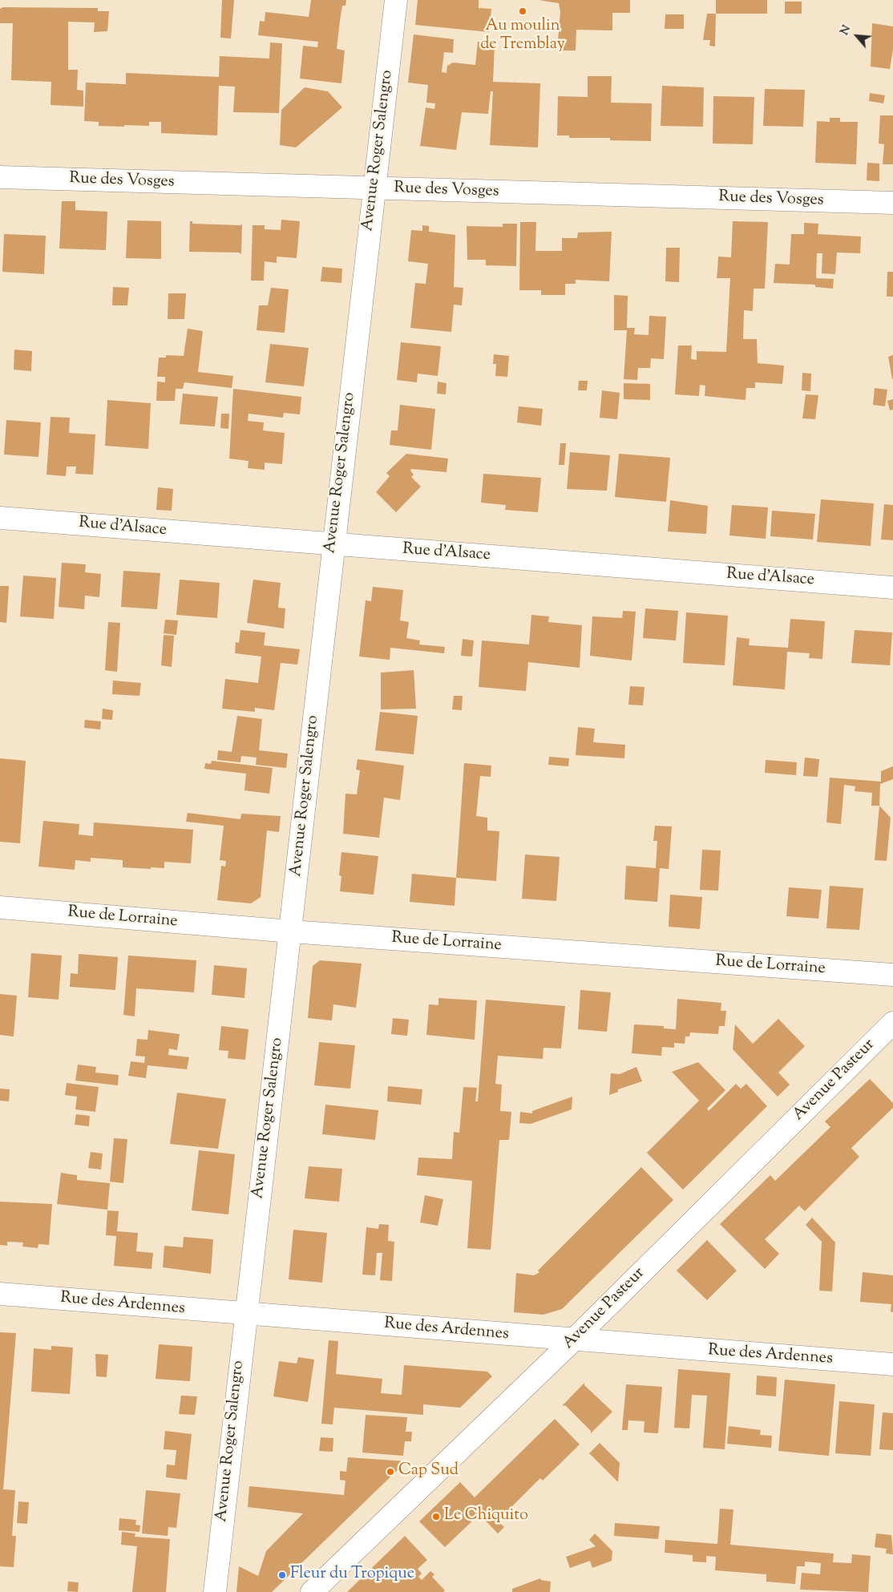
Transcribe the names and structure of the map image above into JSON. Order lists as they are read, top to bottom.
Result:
{
  "streets": {
    "street": [
      "Avenue Roger Salengro",
      "Rue des Vosges",
      "Rue d'Alsace",
      "Rue de Lorraine",
      "Avenue Pasteur",
      "Rue des Ardennes"
    ]
  },
  "crossings": [
    ["Avenue Roger Salengro", "Rue des Vosges"],
    ["Avenue Roger Salengro", "Rue d'Alsace"],
    ["Avenue Roger Salengro", "Rue de Lorraine"],
    ["Avenue Roger Salengro", "Rue des Ardennes"],
    ["Avenue Pasteur", "Rue des Ardennes"]
  ],
  "places": [
    "Au moulin de Tremblay",
    "Cap Sud",
    "Le Chiquito",
    "Fleur du Tropique"
  ],
  "north": "top left"
}
